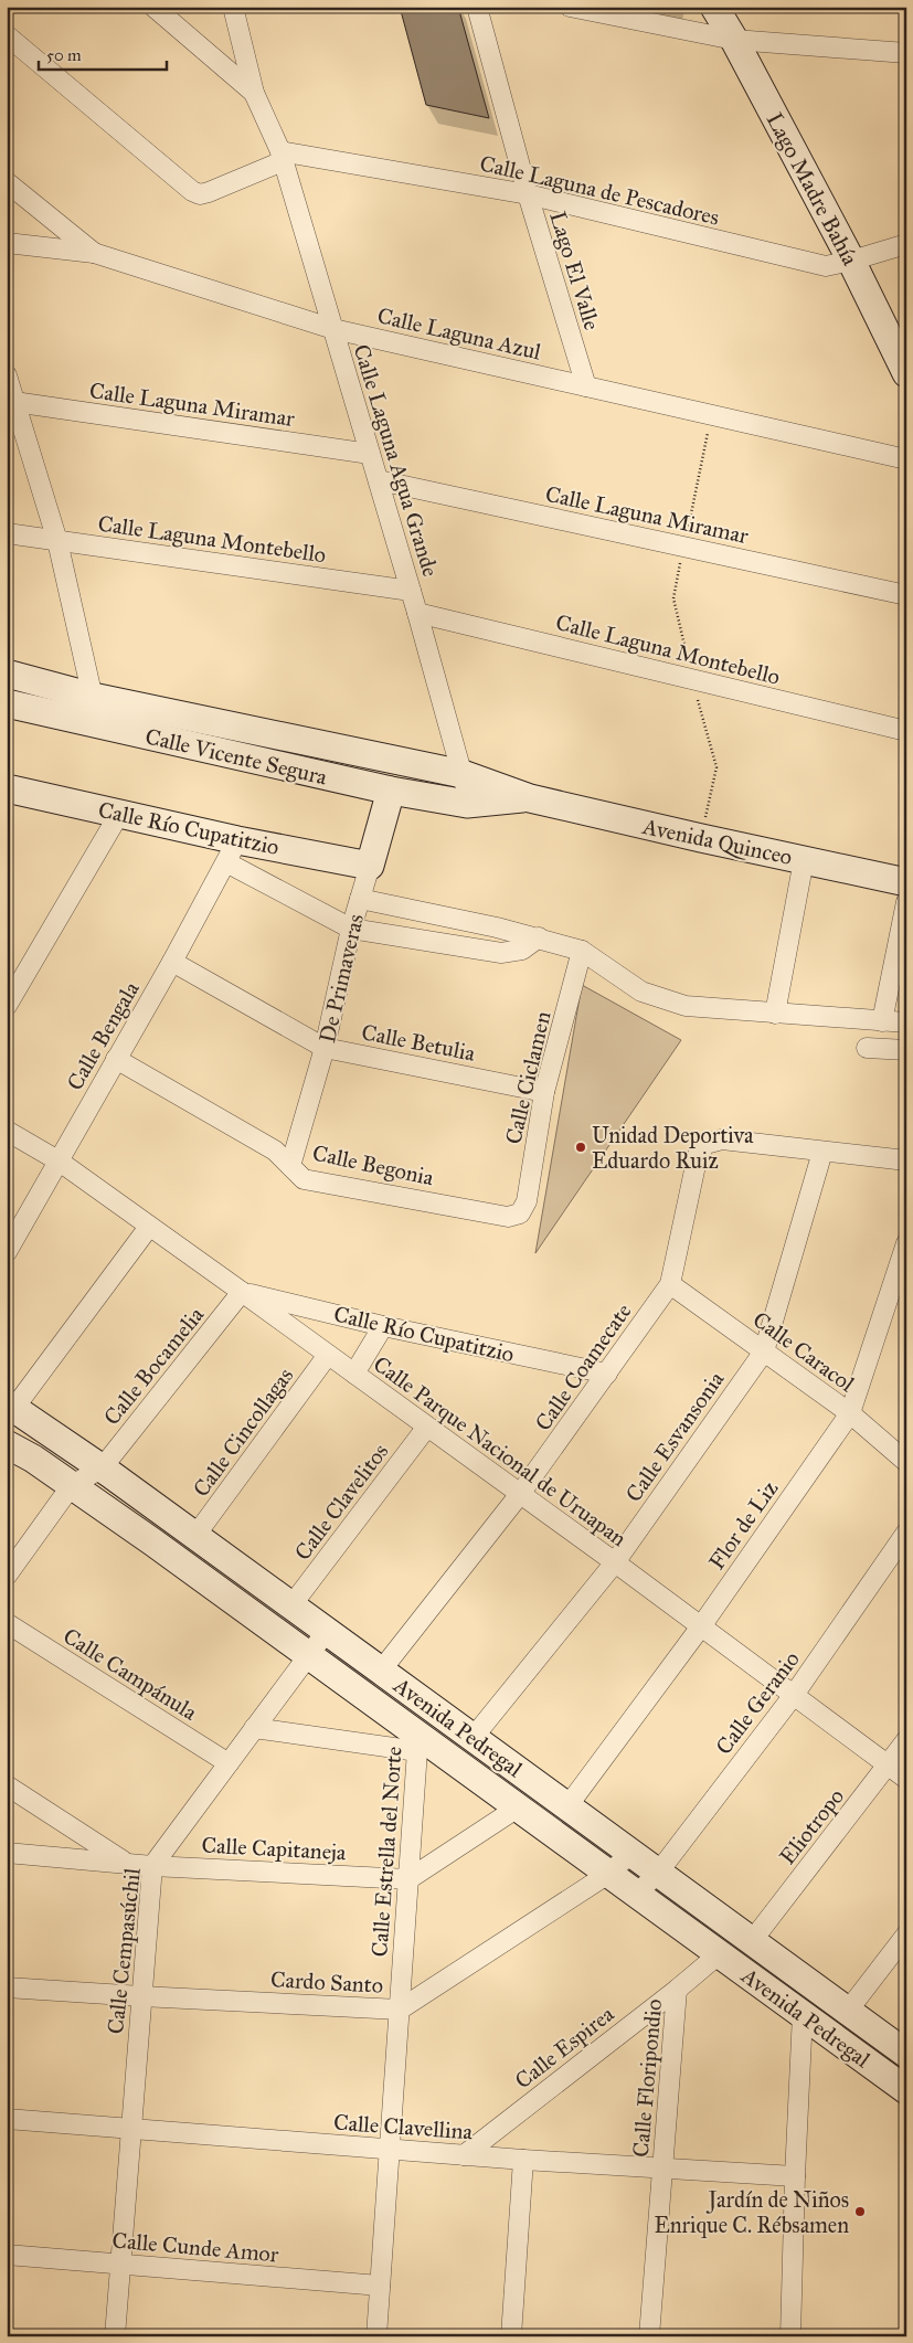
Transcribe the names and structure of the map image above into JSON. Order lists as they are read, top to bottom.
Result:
{
  "streets": {
    "street": [
      "Lago Madre Bahía",
      "Calle Laguna de Pescadores",
      "Lago El Valle",
      "Calle Laguna Azul",
      "Calle Laguna Miramar",
      "Calle Laguna Agua Grande",
      "Calle Laguna Montebello",
      "Calle Vicente Segura",
      "Calle Río Cupatitzio",
      "Avenida Quinceo",
      "De Primaveras",
      "Calle Bengala",
      "Calle Betulia",
      "Calle Ciclamen",
      "Calle Begonia",
      "Calle Caracol",
      "Calle Bocamelia",
      "Calle Coamecate",
      "Calle Cincollagas",
      "Calle Esvansonia",
      "Calle Parque Nacional de Uruapan",
      "Calle Clavelitos",
      "Flor de Liz",
      "Calle Campánula",
      "Calle Geranio",
      "Avenida Pedregal",
      "Eliotropo",
      "Calle Capitaneja",
      "Calle Estrella del Norte",
      "Calle Cempasúchil",
      "Cardo Santo",
      "Calle Espirea",
      "Calle Floripondio",
      "Calle Clavellina",
      "Calle Cunde Amor"
    ]
  },
  "crossings": [
    ["Lago Madre Bahía", "Calle Laguna de Pescadores"],
    ["Calle Laguna de Pescadores", "Lago El Valle"],
    ["Calle Laguna de Pescadores", "Calle Laguna Agua Grande"],
    ["Lago El Valle", "Calle Laguna Azul"],
    ["Calle Laguna Azul", "Calle Laguna Agua Grande"],
    ["Calle Laguna Miramar", "Calle Laguna Agua Grande"],
    ["Calle Laguna Agua Grande", "Calle Laguna Montebello"],
    ["Calle Laguna Agua Grande", "Calle Vicente Segura"],
    ["Calle Laguna Agua Grande", "Avenida Quinceo"],
    ["Calle Vicente Segura", "Avenida Quinceo"],
    ["Calle Vicente Segura", "De Primaveras"],
    ["Calle Río Cupatitzio", "De Primaveras"],
    ["Calle Río Cupatitzio", "Calle Bengala"],
    ["Calle Río Cupatitzio", "Calle Bocamelia"],
    ["Calle Río Cupatitzio", "Calle Coamecate"],
    ["Calle Río Cupatitzio", "Calle Parque Nacional de Uruapan"],
    ["De Primaveras", "Calle Betulia"],
    ["De Primaveras", "Calle Begonia"],
    ["Calle Bengala", "Calle Betulia"],
    ["Calle Bengala", "Calle Begonia"],
    ["Calle Bengala", "Calle Parque Nacional de Uruapan"],
    ["Calle Betulia", "Calle Ciclamen"],
    ["Calle Ciclamen", "Calle Begonia"],
    ["Calle Caracol", "Calle Coamecate"],
    ["Calle Caracol", "Calle Esvansonia"],
    ["Calle Caracol", "Flor de Liz"],
    ["Calle Bocamelia", "Calle Parque Nacional de Uruapan"],
    ["Calle Bocamelia", "Avenida Pedregal"],
    ["Calle Coamecate", "Calle Esvansonia"],
    ["Calle Coamecate", "Calle Parque Nacional de Uruapan"],
    ["Calle Coamecate", "Avenida Pedregal"],
    ["Calle Cincollagas", "Calle Parque Nacional de Uruapan"],
    ["Calle Cincollagas", "Avenida Pedregal"],
    ["Calle Esvansonia", "Calle Parque Nacional de Uruapan"],
    ["Calle Esvansonia", "Avenida Pedregal"],
    ["Calle Parque Nacional de Uruapan", "Calle Clavelitos"],
    ["Calle Parque Nacional de Uruapan", "Flor de Liz"],
    ["Calle Parque Nacional de Uruapan", "Calle Geranio"],
    ["Calle Parque Nacional de Uruapan", "Eliotropo"],
    ["Calle Clavelitos", "Avenida Pedregal"],
    ["Flor de Liz", "Avenida Pedregal"],
    ["Calle Campánula", "Calle Cempasúchil"],
    ["Calle Geranio", "Avenida Pedregal"],
    ["Avenida Pedregal", "Eliotropo"],
    ["Avenida Pedregal", "Calle Estrella del Norte"],
    ["Avenida Pedregal", "Calle Cempasúchil"],
    ["Avenida Pedregal", "Cardo Santo"],
    ["Avenida Pedregal", "Calle Espirea"],
    ["Calle Capitaneja", "Calle Estrella del Norte"],
    ["Calle Capitaneja", "Calle Cempasúchil"],
    ["Calle Estrella del Norte", "Cardo Santo"],
    ["Calle Estrella del Norte", "Calle Clavellina"],
    ["Calle Estrella del Norte", "Calle Cunde Amor"],
    ["Calle Cempasúchil", "Cardo Santo"],
    ["Calle Cempasúchil", "Calle Clavellina"],
    ["Calle Cempasúchil", "Calle Cunde Amor"],
    ["Calle Espirea", "Calle Floripondio"],
    ["Calle Espirea", "Calle Clavellina"],
    ["Calle Floripondio", "Calle Clavellina"]
  ],
  "places": ["Unidad Deportiva Eduardo Ruiz", "Jardín de Niños Enrique C. Rébsamen"],
  "scale_bar": "50 m"
}
